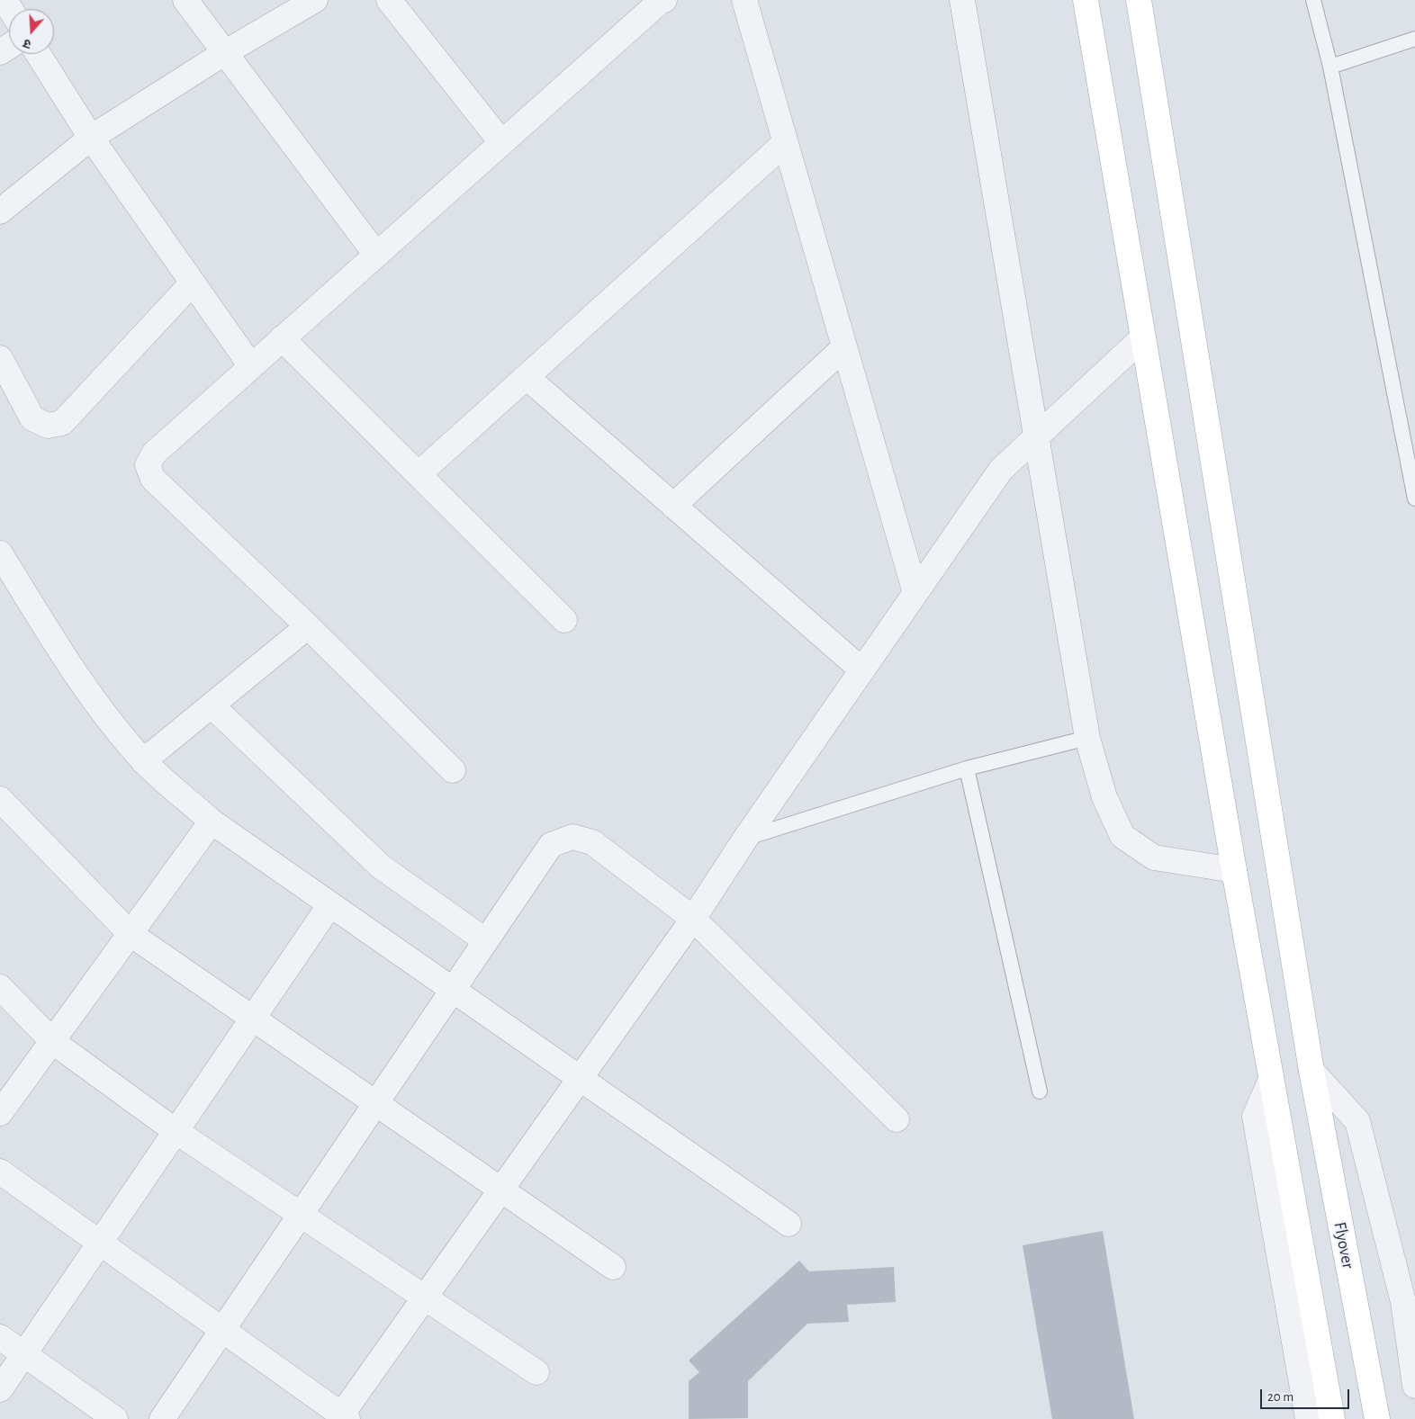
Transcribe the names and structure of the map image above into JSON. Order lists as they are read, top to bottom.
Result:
{
  "streets": {
    "main road": ["Flyover"]
  },
  "scale_bar": "20 m",
  "north": "bottom"
}
